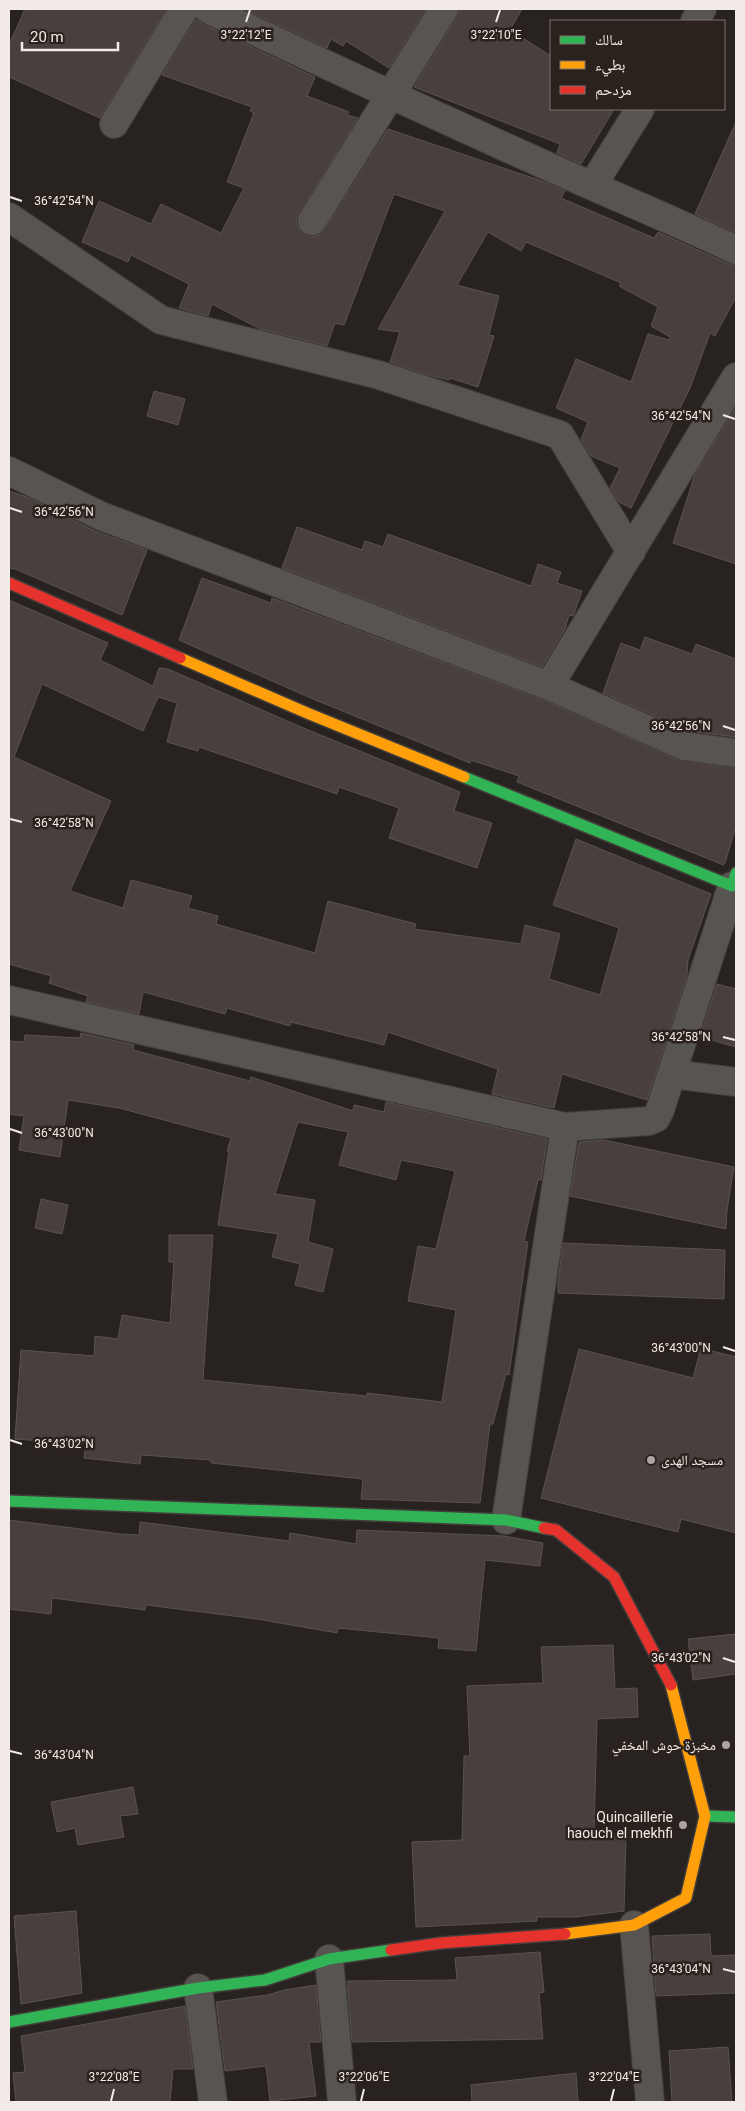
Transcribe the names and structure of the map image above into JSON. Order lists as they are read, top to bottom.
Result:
{
  "places": ["مسجد الهدى", "مخبزة حوش المخفي", "Quincaillerie haouch el mekhfi"],
  "legend": ["سالك", "بطيء", "مزدحم"],
  "scale_bar": "20 m",
  "coordinates": [
    "3°22'12\"E",
    "3°22'10\"E",
    "36°42'54\"N",
    "36°42'56\"N",
    "36°42'58\"N",
    "36°43'00\"N",
    "36°43'02\"N",
    "36°43'04\"N",
    "3°22'08\"E",
    "3°22'06\"E",
    "3°22'04\"E"
  ]
}
